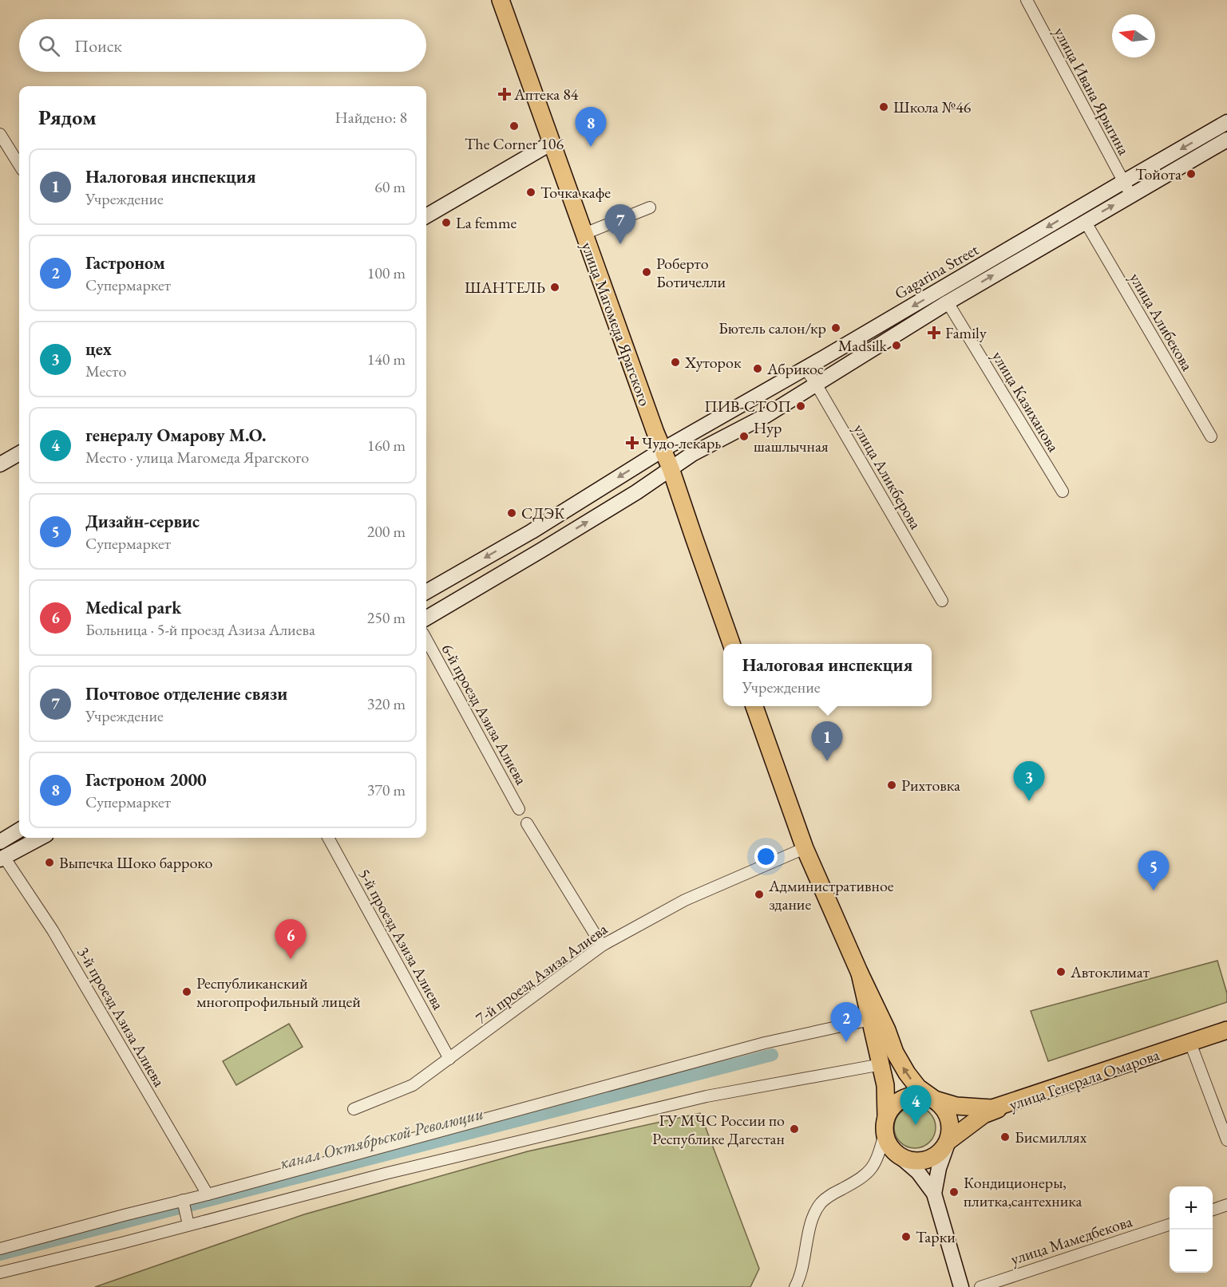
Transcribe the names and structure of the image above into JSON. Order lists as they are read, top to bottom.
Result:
{
  "streets": {
    "main road": ["Gagarina Street", "улица Магомеда Ярагского", "улица Генерала Омарова"],
    "street": [
      "улица Ивана Ярыгина",
      "улица Алибекова",
      "улица Казиханова",
      "улица Аликберова",
      "6-й проезд Азиза Алиева",
      "5-й проезд Азиза Алиева",
      "7-й проезд Азиза Алиева",
      "3-й проезд Азиза Алиева",
      "улица Мамедбекова"
    ]
  },
  "crossings": [
    ["улица Ивана Ярыгина", "Gagarina Street"],
    ["Gagarina Street", "улица Алибекова"],
    ["Gagarina Street", "улица Магомеда Ярагского"],
    ["Gagarina Street", "улица Казиханова"],
    ["Gagarina Street", "улица Аликберова"],
    ["5-й проезд Азиза Алиева", "7-й проезд Азиза Алиева"]
  ],
  "water": ["канал Октябрьской Революции"],
  "places": {
    "health": ["Аптека 84", "Family", "Чудо-лекарь"],
    "other": [
      "Школа №46",
      "The Corner 106",
      "Тойота",
      "Точка кафе",
      "La femme",
      "Роберто Ботичелли",
      "ШАНТЕЛЬ",
      "Бютель салон/кр",
      "Madsilk",
      "Хуторок",
      "Абрикос",
      "ПИВ-СТОП",
      "Нур шашлычная",
      "СДЭК",
      "Рихтовка",
      "Выпечка Шоко барроко",
      "Административное здание",
      "Автоклимат",
      "Республиканский многопрофильный лицей",
      "ГУ МЧС России по Республике Дагестан",
      "Бисмиллях",
      "Кондиционеры, плитка,сантехника",
      "Тарки"
    ]
  },
  "north": "left",
  "page": {
    "search": "Поиск",
    "heading": ["Рядом", "Найдено: 8"],
    "pins": [
      "8",
      "7",
      "1",
      "3",
      "5",
      "6",
      "2",
      "4"
    ],
    "list": [
      {
        "mark": "1",
        "name": "Налоговая инспекция",
        "note": "Учреждение",
        "value": "60 m"
      },
      {
        "mark": "2",
        "name": "Гастроном",
        "note": "Супермаркет",
        "value": "100 m"
      },
      {
        "mark": "3",
        "name": "цех",
        "note": "Место",
        "value": "140 m"
      },
      {
        "mark": "4",
        "name": "генералу Омарову М.О.",
        "note": "Место · улица Магомеда Ярагского",
        "value": "160 m"
      },
      {
        "mark": "5",
        "name": "Дизайн-сервис",
        "note": "Супермаркет",
        "value": "200 m"
      },
      {
        "mark": "6",
        "name": "Medical park",
        "note": "Больница · 5-й проезд Азиза Алиева",
        "value": "250 m"
      },
      {
        "mark": "7",
        "name": "Почтовое отделение связи",
        "note": "Учреждение",
        "value": "320 m"
      },
      {
        "mark": "8",
        "name": "Гастроном 2000",
        "note": "Супермаркет",
        "value": "370 m"
      }
    ],
    "popup": ["Налоговая инспекция", "Учреждение"],
    "map_buttons": ["+", "−"]
  }
}
